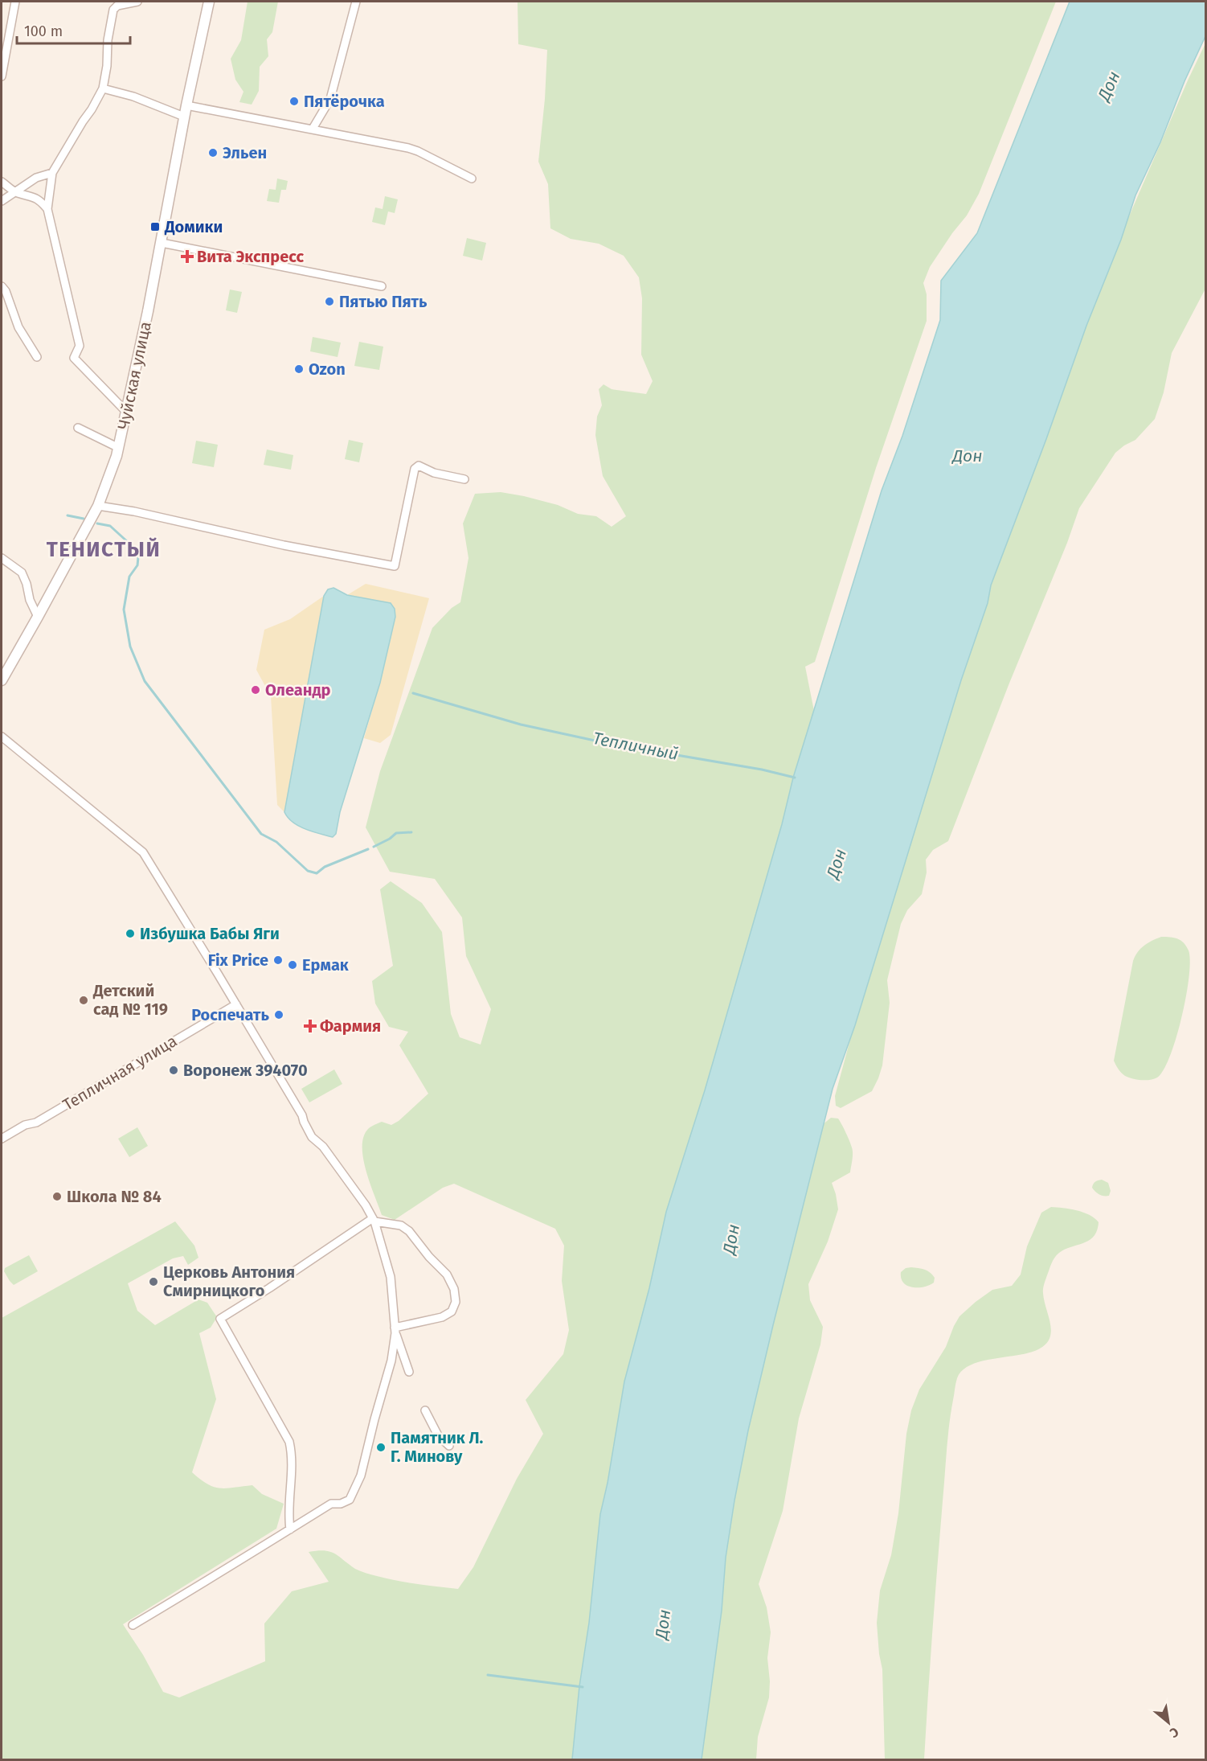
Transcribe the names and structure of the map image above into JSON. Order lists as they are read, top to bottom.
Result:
{
  "streets": {
    "street": ["Чуйская улица", "Тепличная улица"]
  },
  "districts": ["ТЕНИСТЫЙ"],
  "water": ["Дон", "Тепличный"],
  "places": {
    "other": [
      "Пятёрочка",
      "Эльен",
      "Пятью Пять",
      "Ozon",
      "Олеандр",
      "Избушка Бабы Яги",
      "Fix Price",
      "Ермак",
      "Детский сад № 119",
      "Роспечать",
      "Воронеж 394070",
      "Школа № 84",
      "Церковь Антония Смирницкого",
      "Памятник Л. Г. Минову"
    ],
    "transit": ["Домики"],
    "health": ["Вита Экспресс", "Фармия"]
  },
  "scale_bar": "100 m",
  "north": "bottom right"
}
